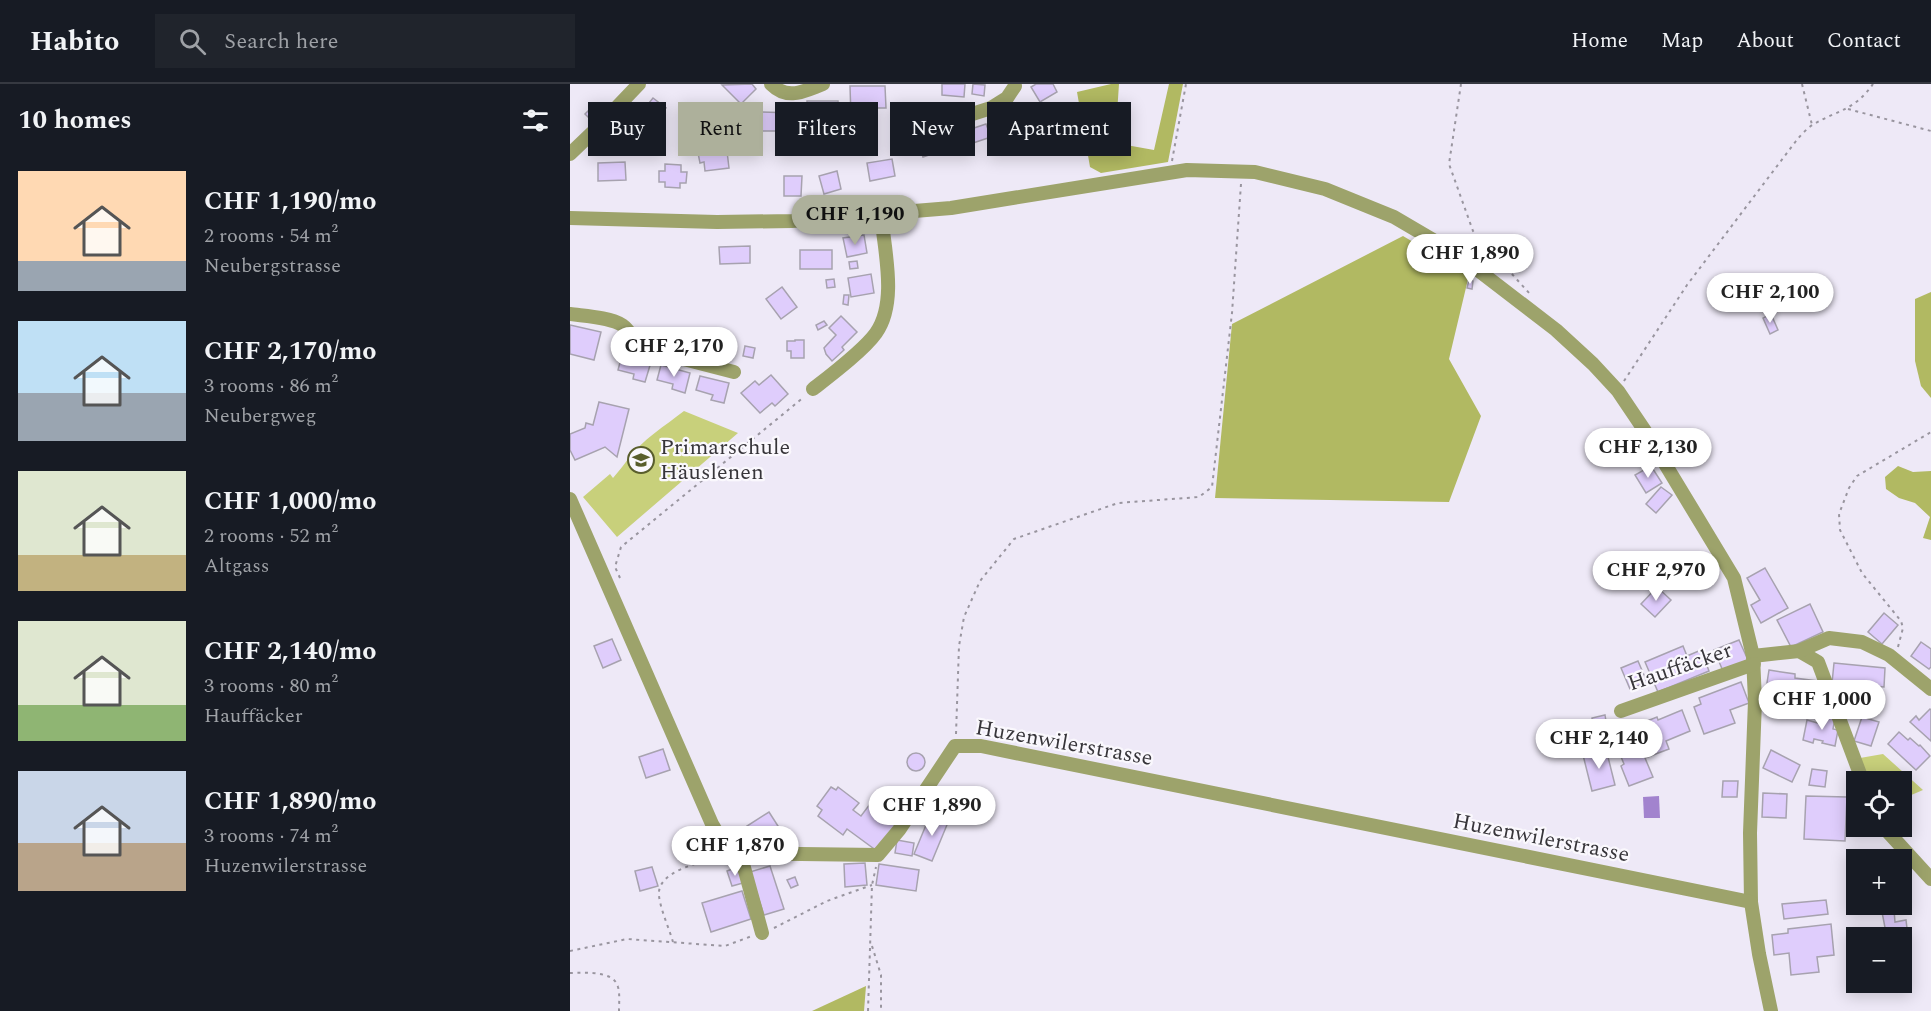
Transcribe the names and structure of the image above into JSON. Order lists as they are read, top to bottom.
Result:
{
  "streets": {
    "street": ["Hauffäcker", "Huzenwilerstrasse"]
  },
  "places": {
    "school or university": ["Primarschule Häuslenen"]
  },
  "page": {
    "header": "Habito",
    "search": "Search here",
    "nav": [
      "Home",
      "Map",
      "About",
      "Contact"
    ],
    "heading": "10 homes",
    "chip": [
      "Buy",
      "Rent",
      "Filters",
      "New",
      "Apartment"
    ],
    "list": [
      {
        "name": "CHF 1,190/mo",
        "note": "2 rooms · 54 m² · Neubergstrasse"
      },
      {
        "name": "CHF 2,170/mo",
        "note": "3 rooms · 86 m² · Neubergweg"
      },
      {
        "name": "CHF 1,000/mo",
        "note": "2 rooms · 52 m² · Altgass"
      },
      {
        "name": "CHF 2,140/mo",
        "note": "3 rooms · 80 m² · Hauffäcker"
      },
      {
        "name": "CHF 1,890/mo",
        "note": "3 rooms · 74 m² · Huzenwilerstrasse"
      }
    ],
    "price": [
      "CHF 1,190",
      "CHF 1,890",
      "CHF 2,100",
      "CHF 2,170",
      "CHF 2,130",
      "CHF 2,970",
      "CHF 1,000",
      "CHF 2,140",
      "CHF 1,890",
      "CHF 1,870"
    ],
    "map_buttons": ["+", "−"]
  }
}
